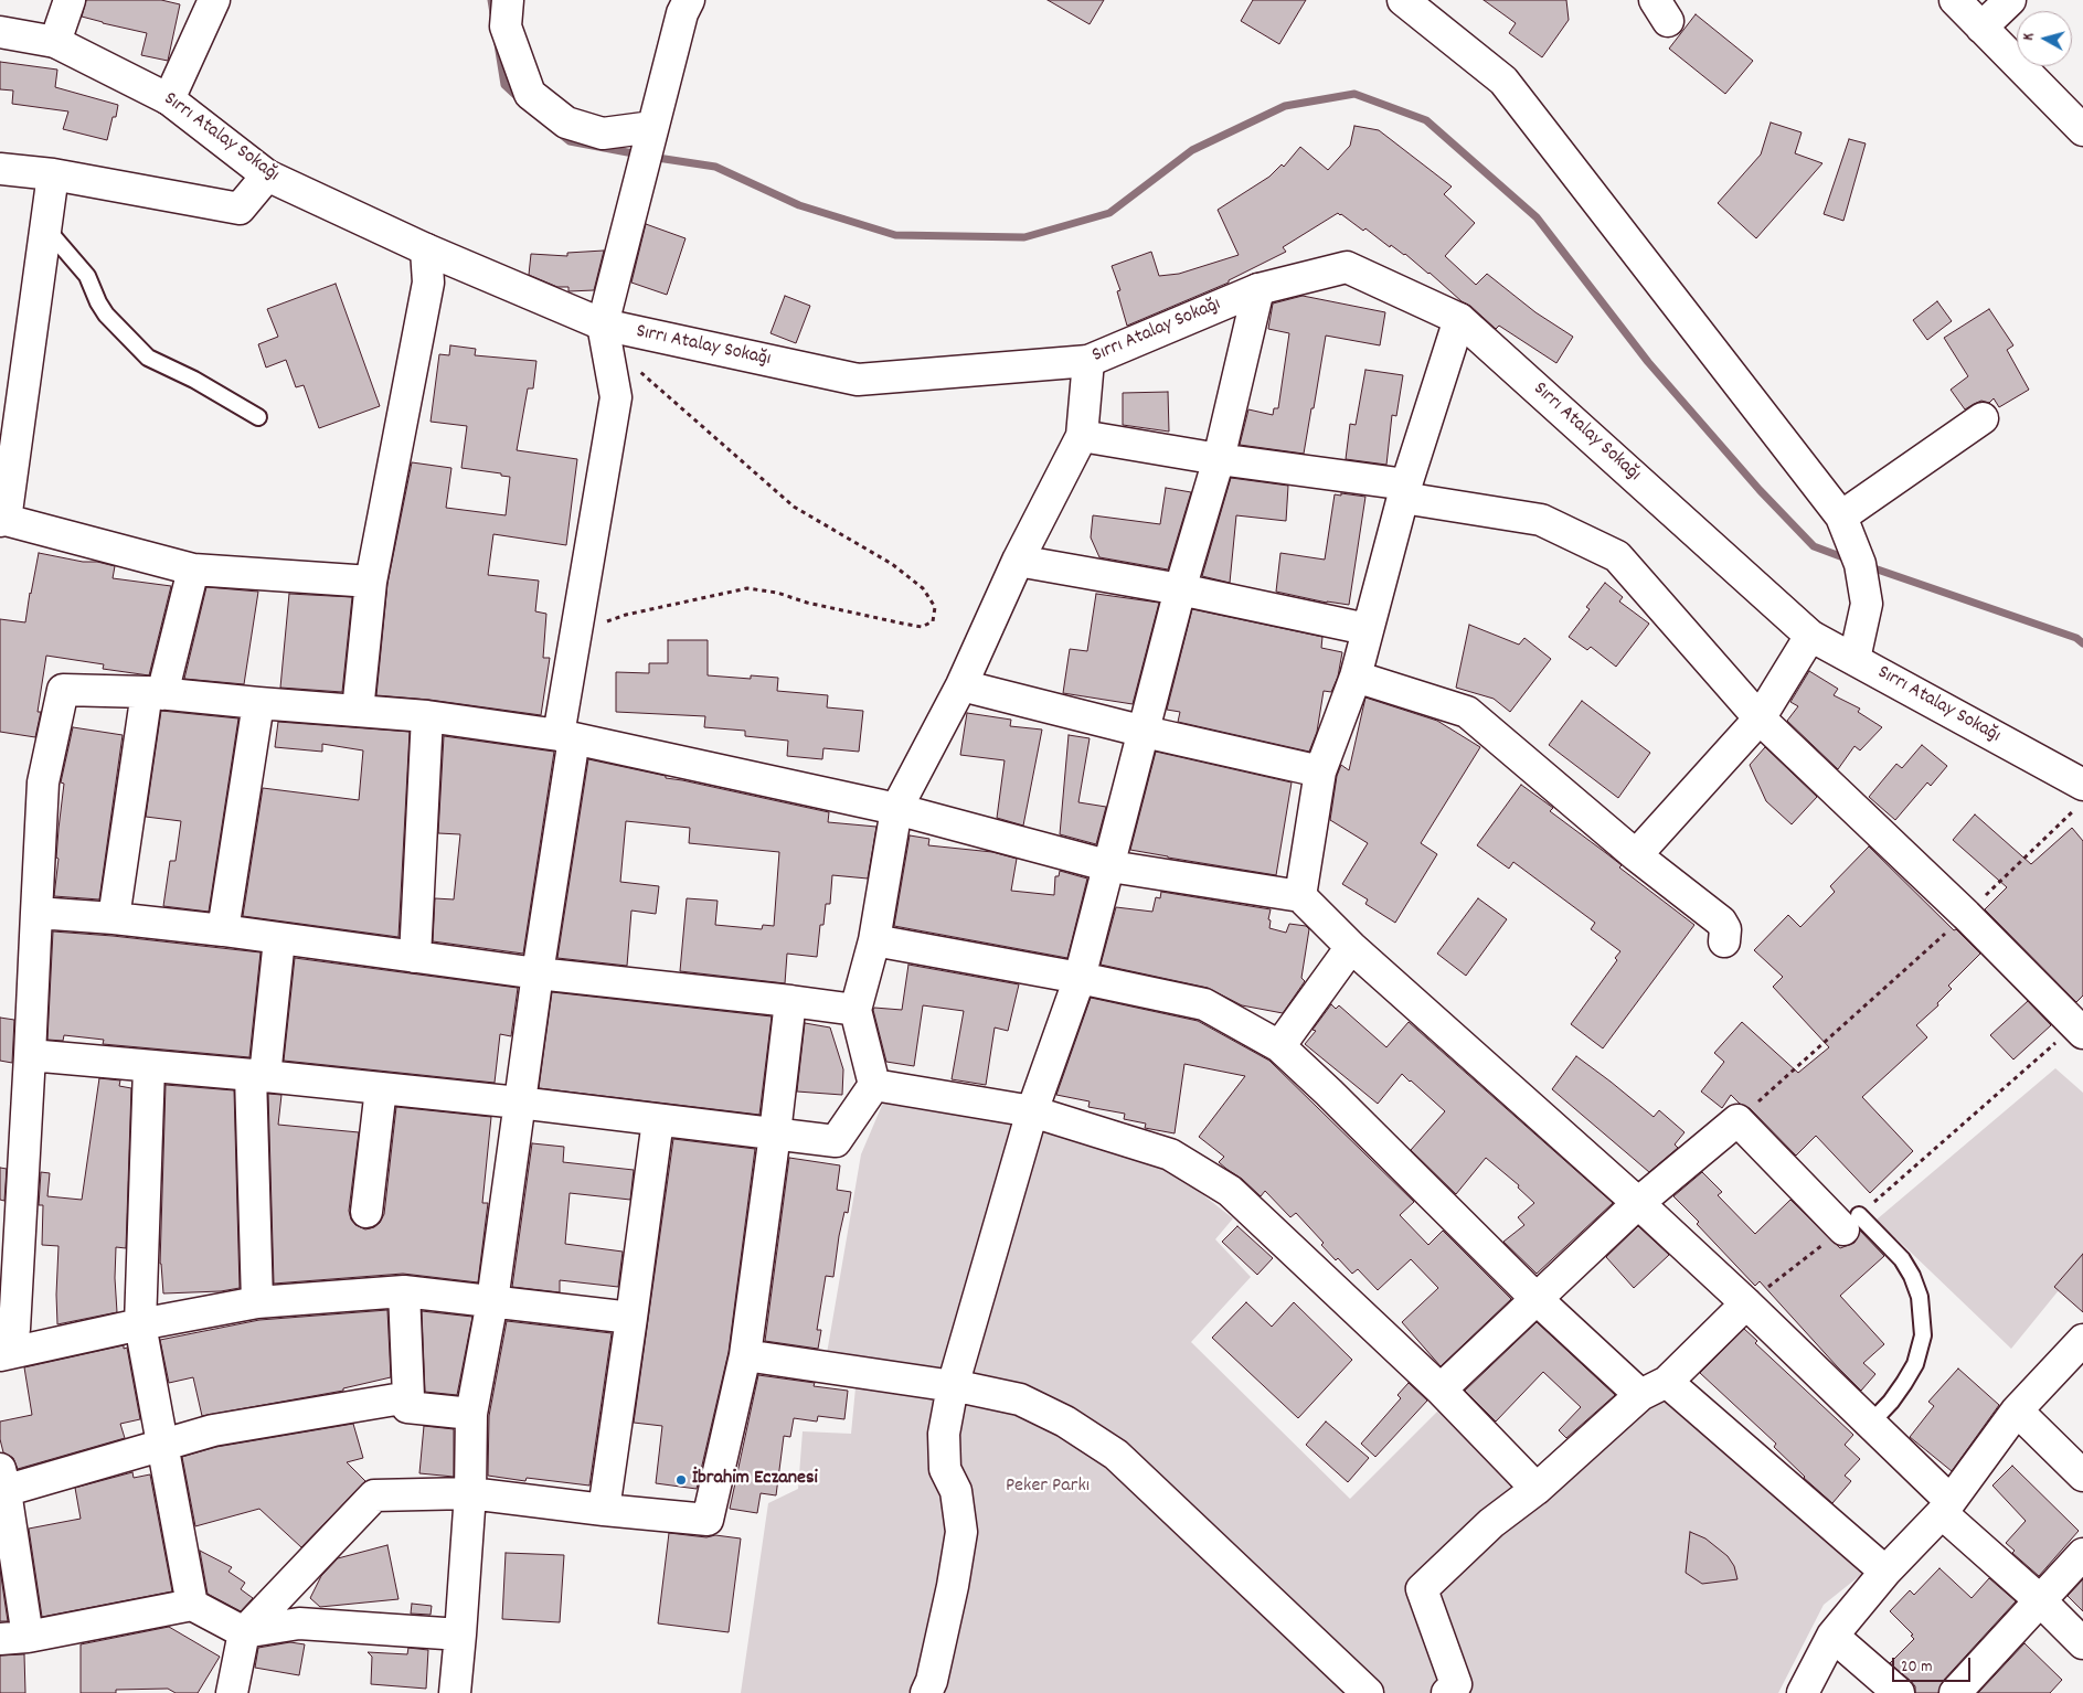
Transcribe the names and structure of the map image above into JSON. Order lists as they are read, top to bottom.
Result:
{
  "streets": {
    "street": ["Sırrı Atalay Sokağı"]
  },
  "parks": ["Peker Parkı"],
  "places": ["İbrahim Eczanesi"],
  "scale_bar": "20 m",
  "north": "left"
}
